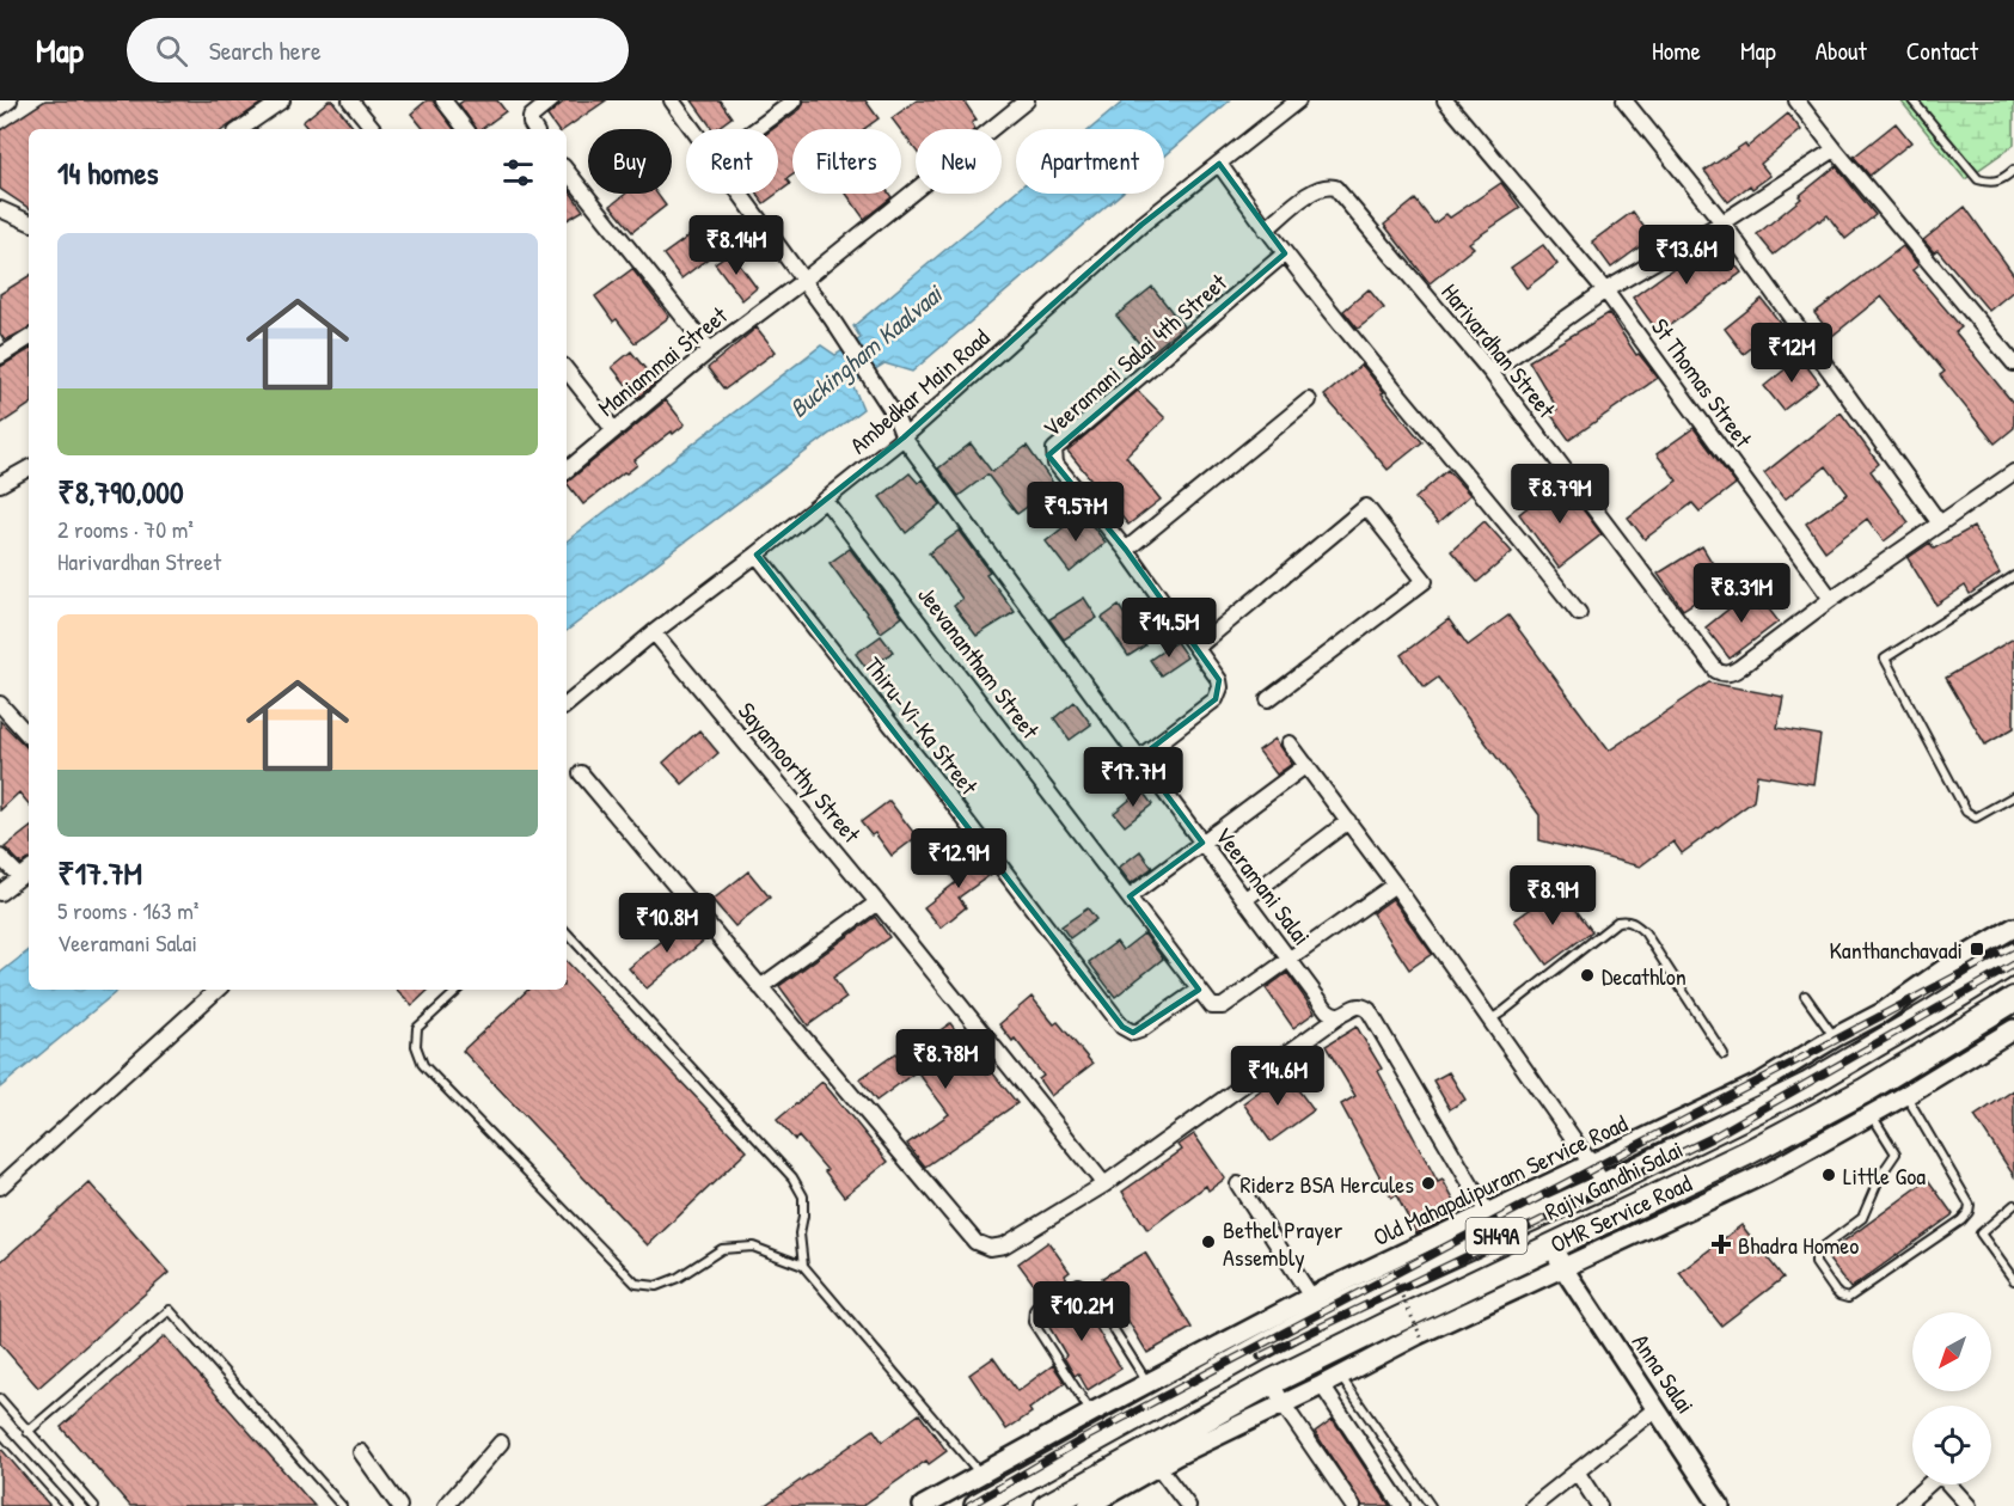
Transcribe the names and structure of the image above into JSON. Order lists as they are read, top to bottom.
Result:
{
  "streets": {
    "main road": ["Rajiv Gandhi Salai", "SH49A"],
    "street": [
      "Harivardhan Street",
      "Veeramani Salai 4th Street",
      "Maniammai Street",
      "St Thomas Street",
      "Ambedkar Main Road",
      "Jeevanantham Street",
      "Thiru-Vi-Ka Street",
      "Sayamoorthy Street",
      "Veeramani Salai",
      "Old Mahapalipuram Service Road",
      "OMR Service Road",
      "Anna Salai"
    ]
  },
  "crossings": [
    ["Harivardhan Street", "St Thomas Street"],
    ["Veeramani Salai 4th Street", "Veeramani Salai"],
    ["Maniammai Street", "Veeramani Salai"],
    ["Ambedkar Main Road", "Jeevanantham Street"],
    ["Ambedkar Main Road", "Thiru-Vi-Ka Street"],
    ["Ambedkar Main Road", "Sayamoorthy Street"],
    ["Ambedkar Main Road", "Veeramani Salai"],
    ["Jeevanantham Street", "Thiru-Vi-Ka Street"],
    ["Rajiv Gandhi Salai", "Anna Salai"],
    ["OMR Service Road", "Anna Salai"]
  ],
  "water": ["Buckingham Kaalvaai"],
  "places": {
    "transit": ["Kanthanchavadi"],
    "other": [
      "Decathlon",
      "Little Goa",
      "Riderz BSA Hercules",
      "Bethel Prayer Assembly"
    ],
    "health": ["Bhadra Homeo"]
  },
  "north": "bottom left",
  "page": {
    "header": "Map",
    "search": "Search here",
    "nav": [
      "Home",
      "Map",
      "About",
      "Contact"
    ],
    "chip": [
      "Buy",
      "Rent",
      "Filters",
      "New",
      "Apartment"
    ],
    "heading": "14 homes",
    "price": [
      "₹8.14M",
      "₹13.6M",
      "₹12M",
      "₹8.79M",
      "₹9.57M",
      "₹8.31M",
      "₹14.5M",
      "₹17.7M",
      "₹12.9M",
      "₹8.9M",
      "₹10.8M",
      "₹8.78M",
      "₹14.6M",
      "₹10.2M"
    ],
    "list": [
      {
        "name": "₹8,790,000",
        "note": "2 rooms · 70 m² · Harivardhan Street"
      },
      {
        "name": "₹17.7M",
        "note": "5 rooms · 163 m² · Veeramani Salai"
      }
    ]
  }
}
